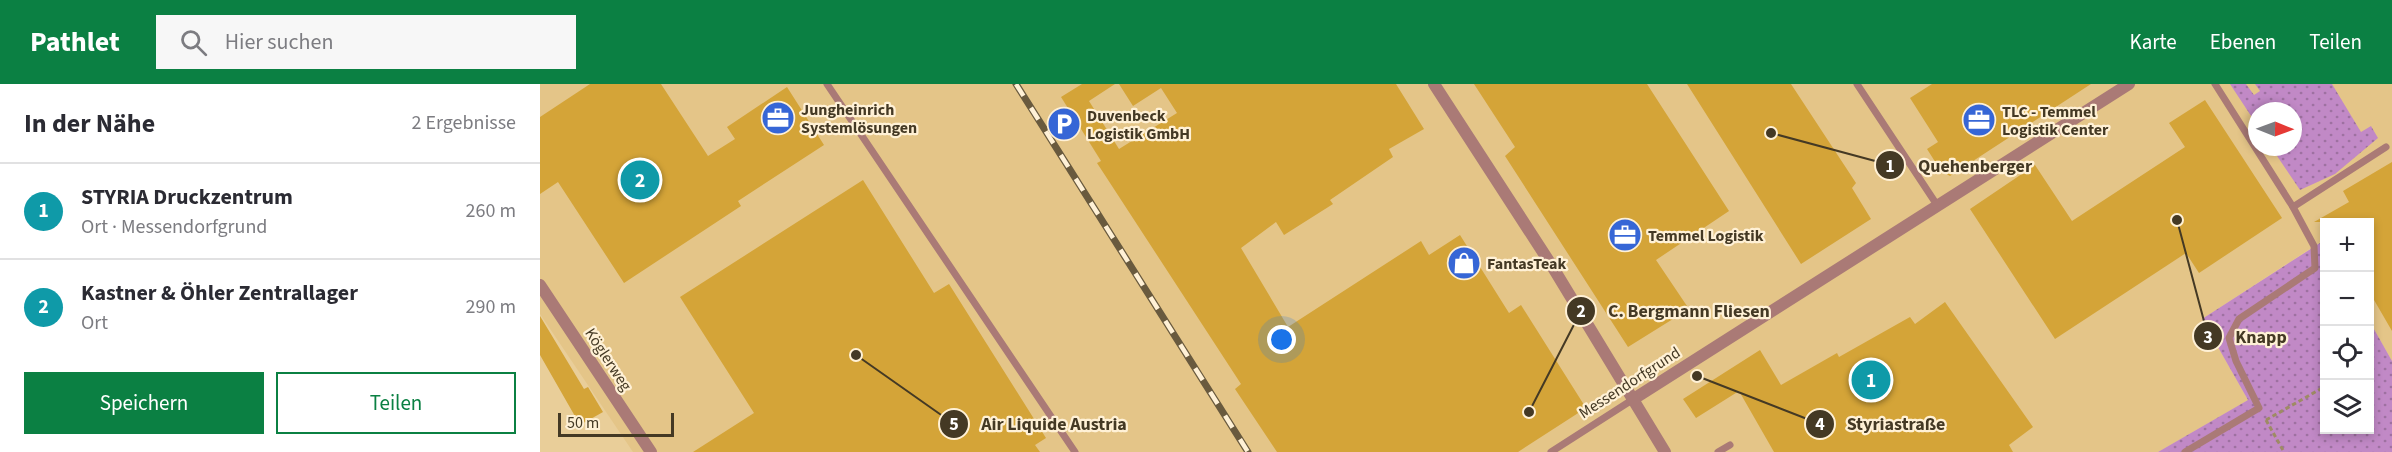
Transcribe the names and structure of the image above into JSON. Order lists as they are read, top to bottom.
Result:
{
  "streets": {
    "street": ["Köglerweg", "Messendorfgrund"]
  },
  "places": {
    "office": ["Jungheinrich Systemlösungen", "TLC - Temmel Logistik Center", "Temmel Logistik"],
    "parking": ["Duvenbeck Logistik GmbH"],
    "other": [
      "Quehenberger",
      "Knapp",
      "Air Liquide Austria",
      "Styriastraße",
      "C. Bergmann Fliesen"
    ],
    "shop": ["FantasTeak"]
  },
  "scale_bar": "50 m",
  "north": "right",
  "page": {
    "header": "Pathlet",
    "search": "Hier suchen",
    "nav": ["Karte", "Ebenen", "Teilen"],
    "heading": ["In der Nähe", "2 Ergebnisse"],
    "pins": ["2", "1"],
    "list": [
      {
        "mark": "1",
        "name": "STYRIA Druckzentrum",
        "note": "Ort · Messendorfgrund",
        "value": "260 m"
      },
      {
        "mark": "2",
        "name": "Kastner & Öhler Zentrallager",
        "note": "Ort",
        "value": "290 m"
      }
    ],
    "map_buttons": ["+", "−"],
    "buttons": ["Speichern", "Teilen"],
    "scale": "50 m"
  }
}
